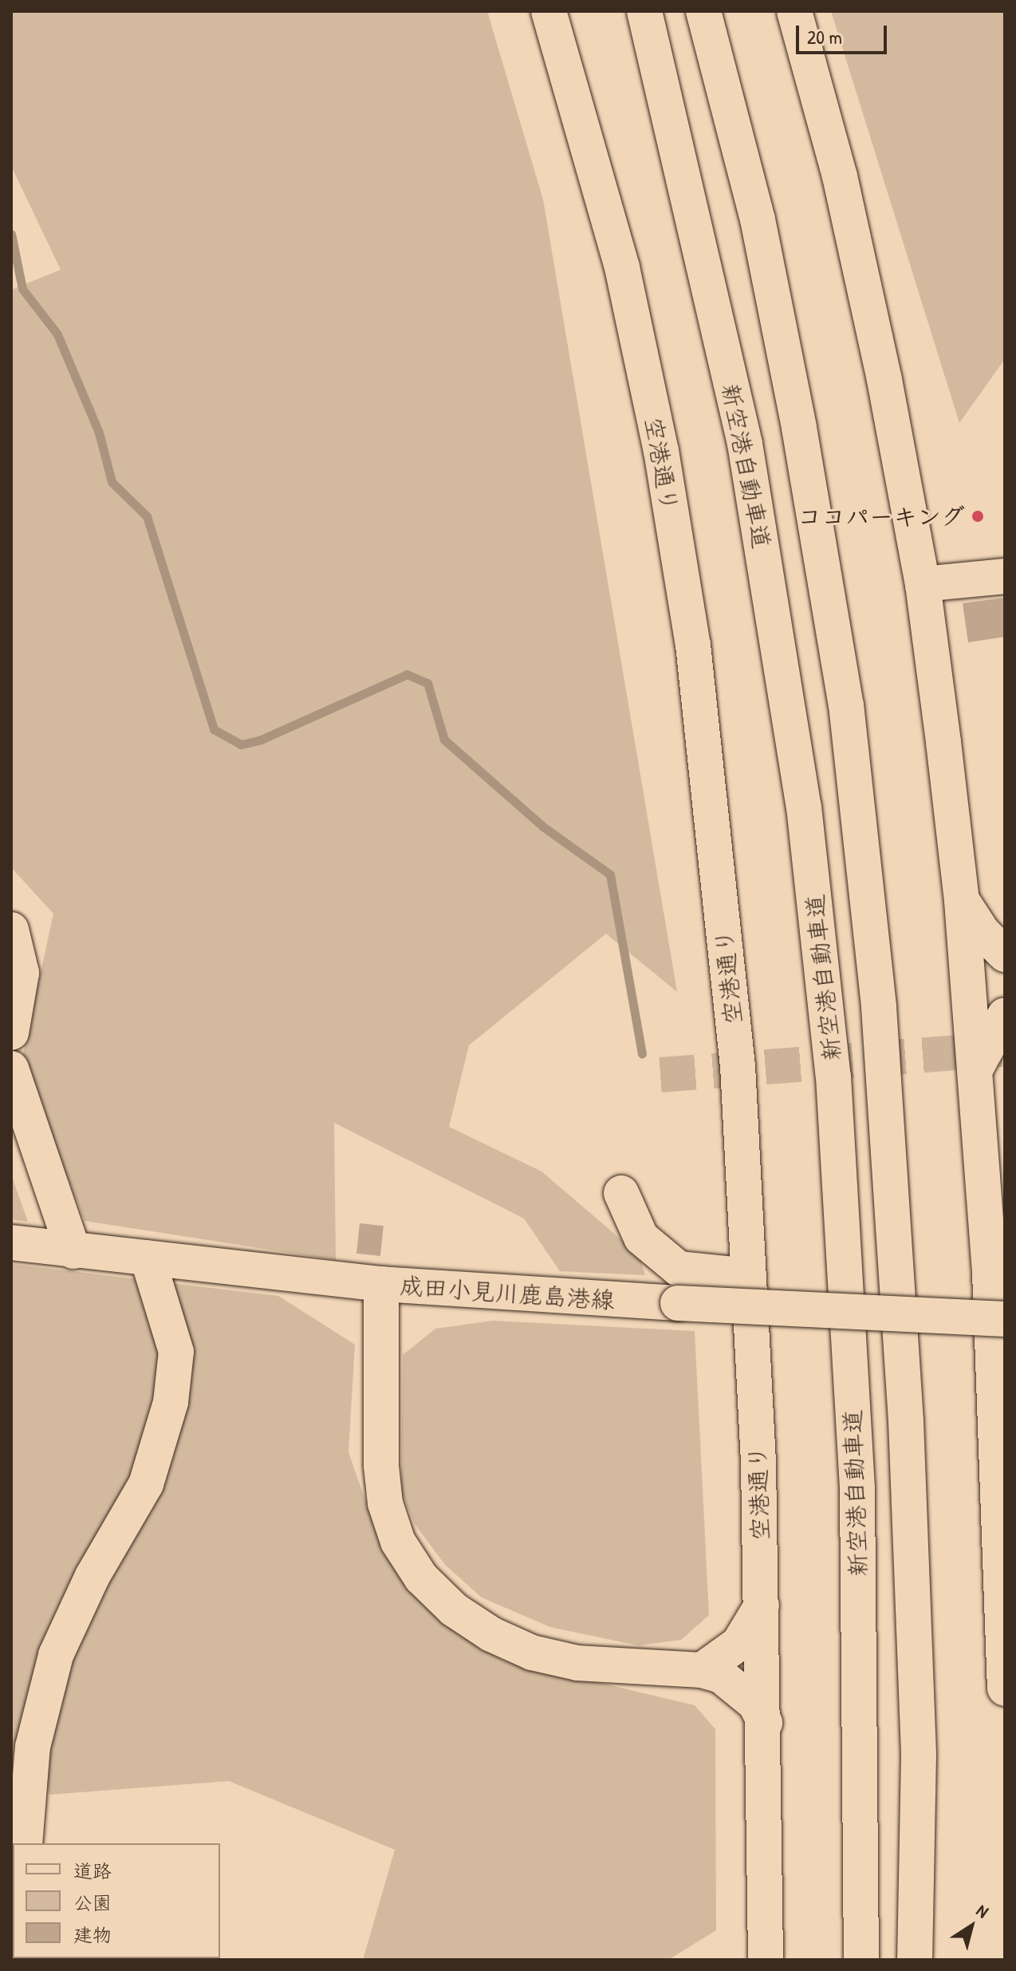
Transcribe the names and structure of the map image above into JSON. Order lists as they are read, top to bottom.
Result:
{
  "streets": {
    "main road": ["空港通り", "新空港自動車道", "成田小見川鹿島港線"]
  },
  "places": ["ココパーキング"],
  "legend": ["道路", "公園", "建物"],
  "scale_bar": "20 m",
  "north": "top right"
}
